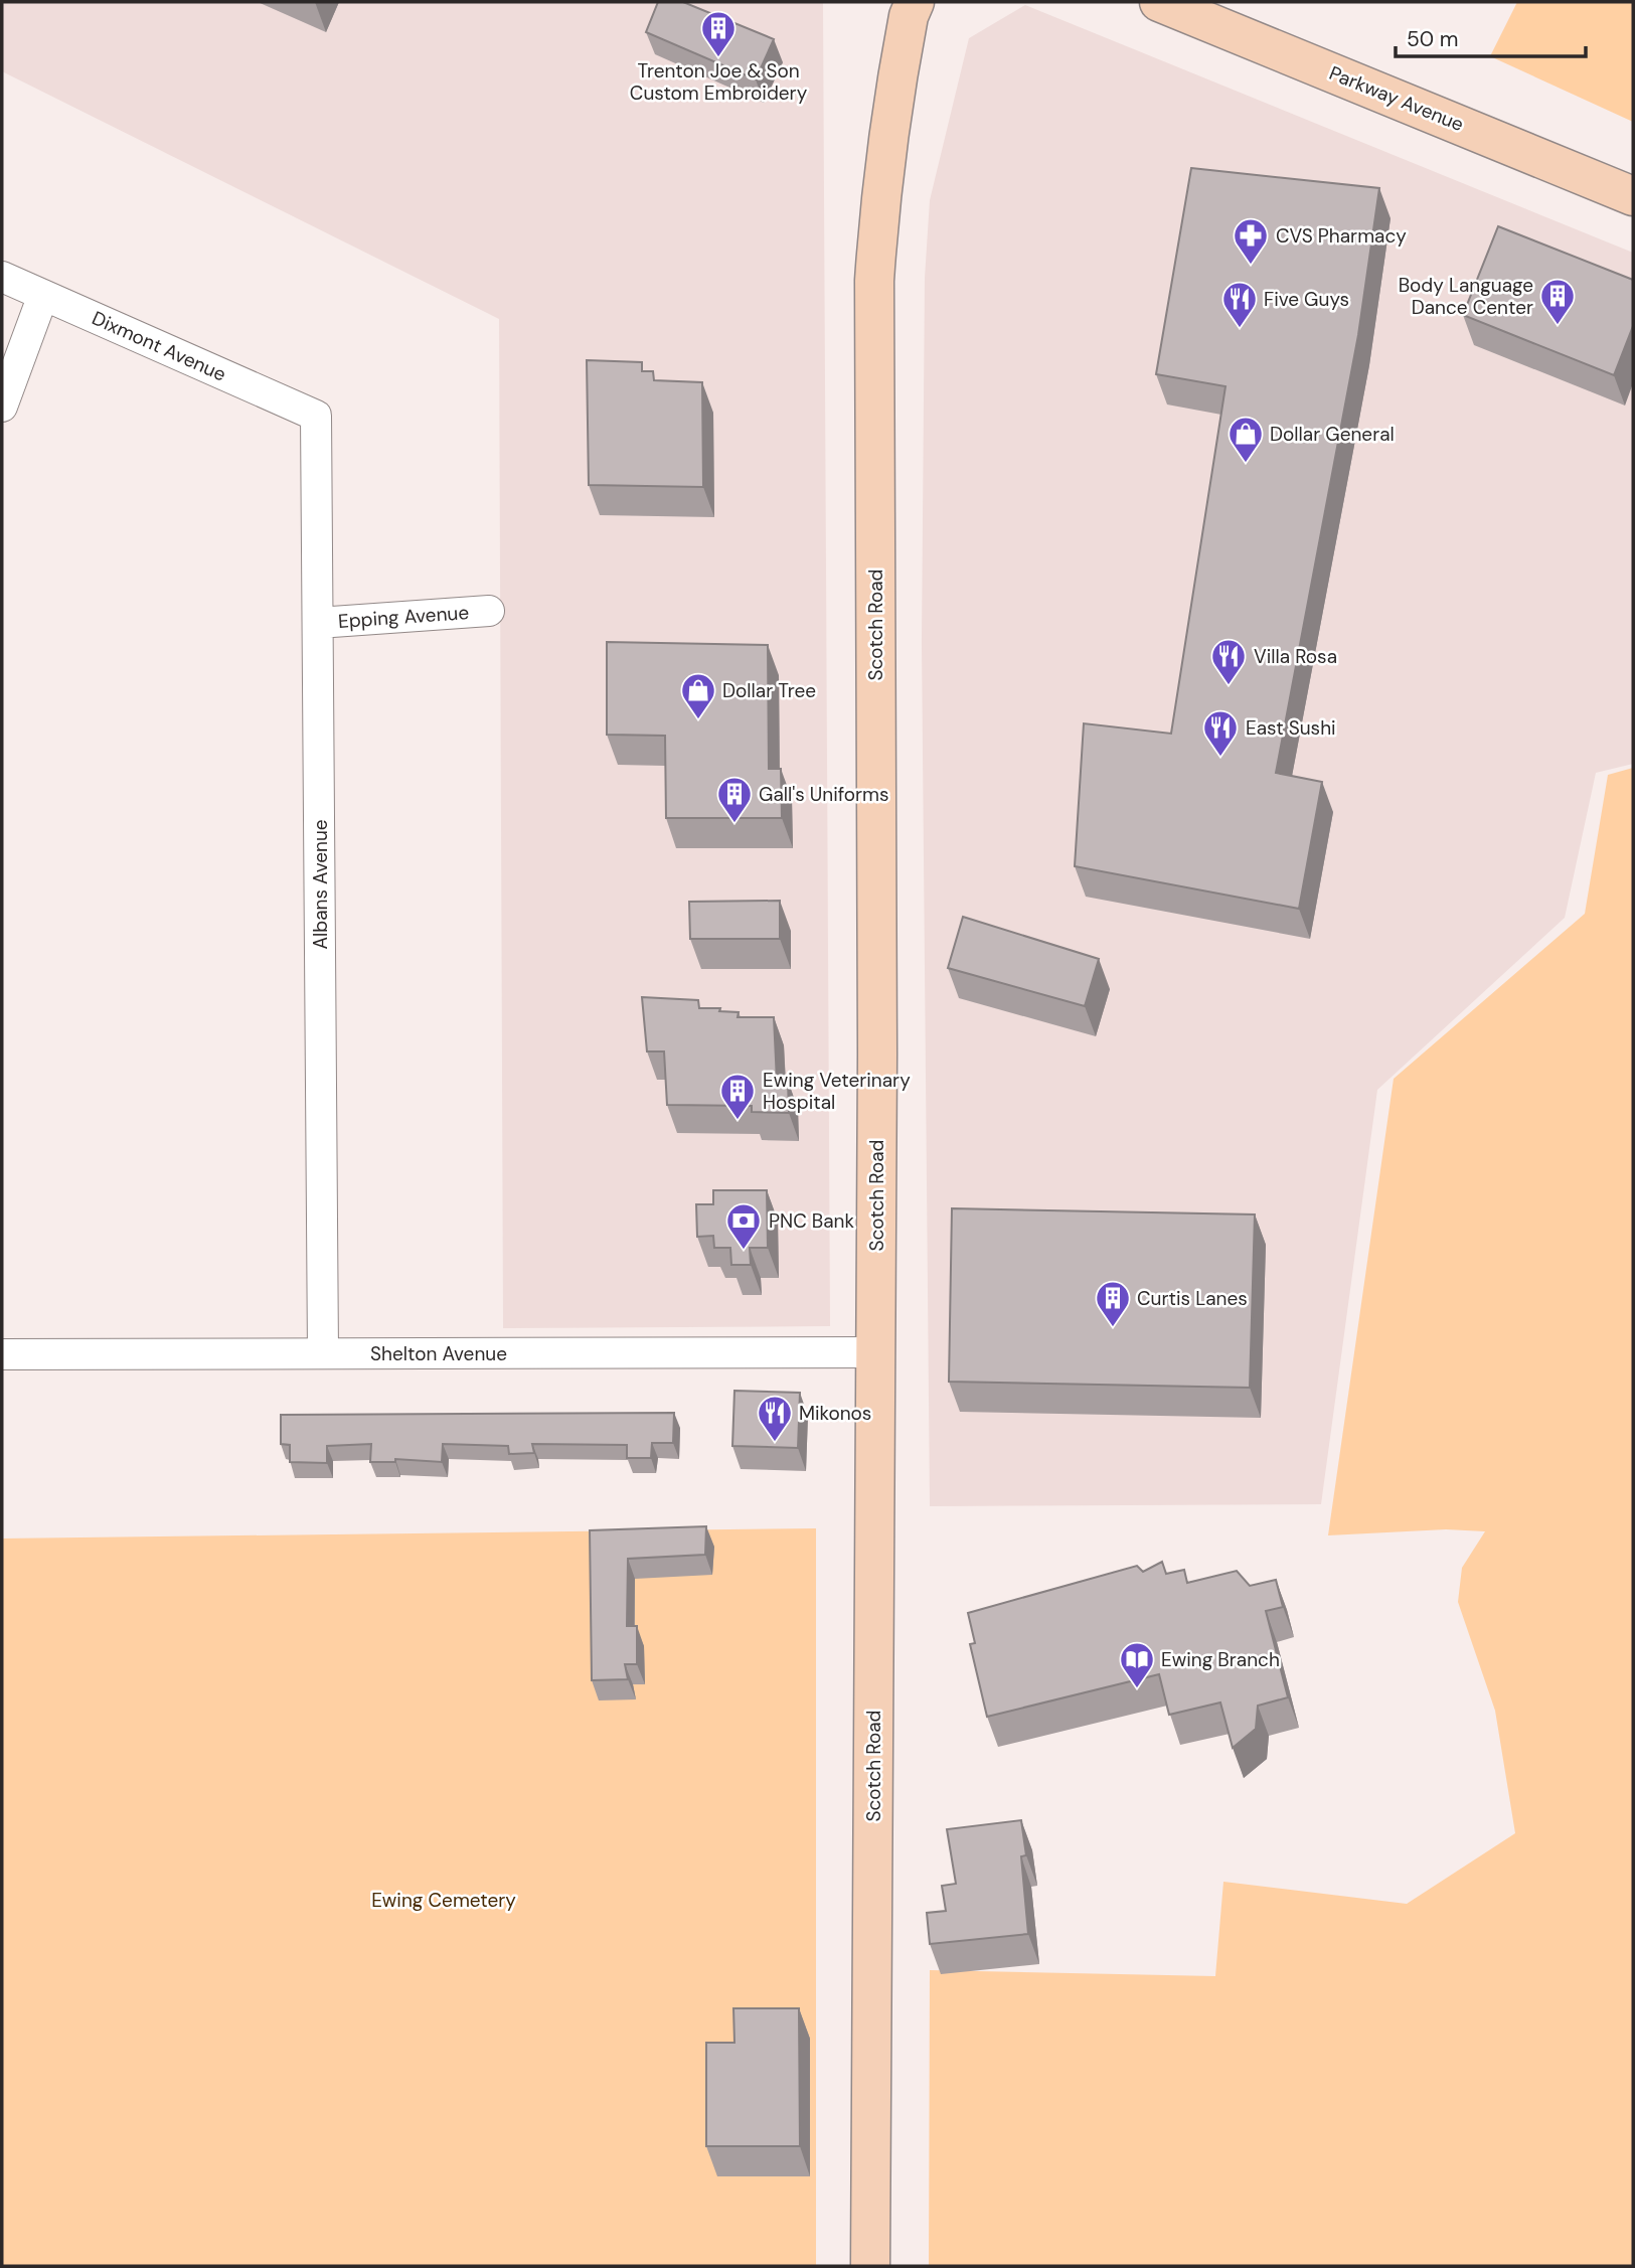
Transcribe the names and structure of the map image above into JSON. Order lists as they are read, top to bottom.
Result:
{
  "streets": {
    "main road": ["Parkway Avenue", "Scotch Road"],
    "street": [
      "Dixmont Avenue",
      "Epping Avenue",
      "Albans Avenue",
      "Shelton Avenue"
    ]
  },
  "crossings": [
    ["Dixmont Avenue", "Albans Avenue"],
    ["Epping Avenue", "Albans Avenue"],
    ["Scotch Road", "Shelton Avenue"],
    ["Albans Avenue", "Shelton Avenue"]
  ],
  "parks": ["Ewing Cemetery"],
  "places": {
    "building": [
      "Trenton Joe & Son Custom Embroidery",
      "Body Language Dance Center",
      "Gall's Uniforms",
      "Ewing Veterinary Hospital",
      "Curtis Lanes"
    ],
    "pharmacy": ["CVS Pharmacy"],
    "restaurant": [
      "Five Guys",
      "Villa Rosa",
      "East Sushi",
      "Mikonos"
    ],
    "shop": ["Dollar General", "Dollar Tree"],
    "bank": ["PNC Bank"],
    "library": ["Ewing Branch"]
  },
  "scale_bar": "50 m"
}
